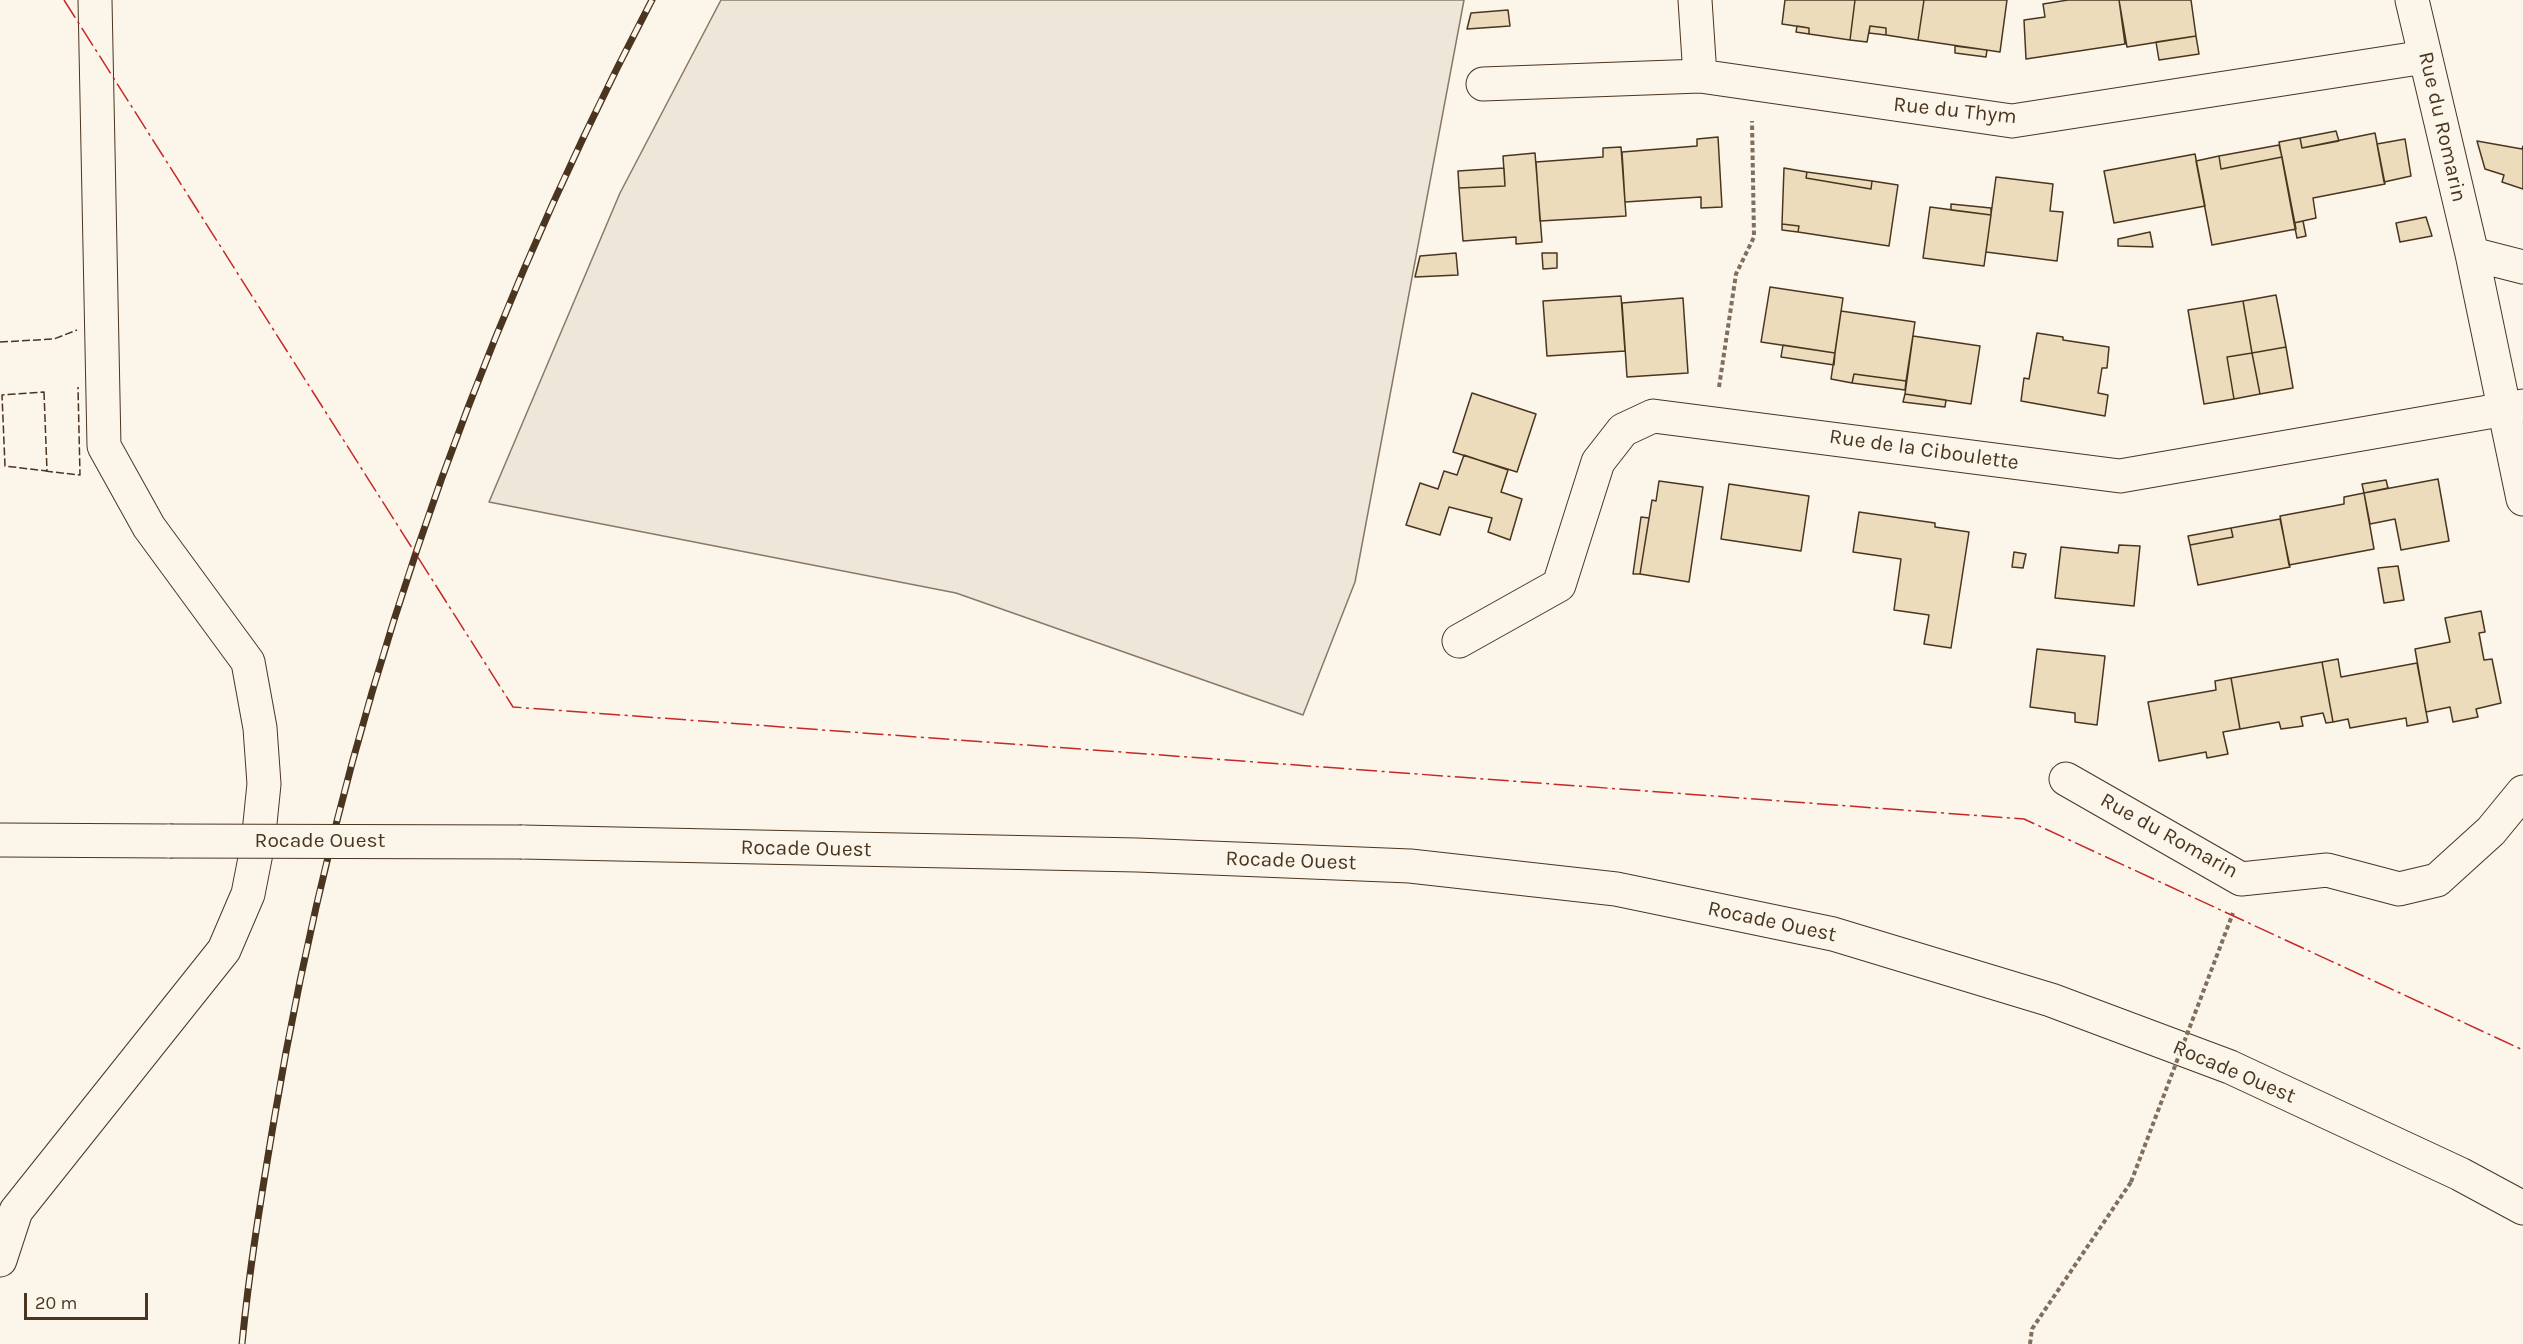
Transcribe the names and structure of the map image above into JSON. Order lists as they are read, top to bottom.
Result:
{
  "streets": {
    "street": [
      "Rue du Thym",
      "Rue du Romarin",
      "Rue de la Ciboulette",
      "Rocade Ouest"
    ]
  },
  "crossings": [
    ["Rue du Thym", "Rue du Romarin"],
    ["Rue du Romarin", "Rue de la Ciboulette"]
  ],
  "scale_bar": "20 m"
}
